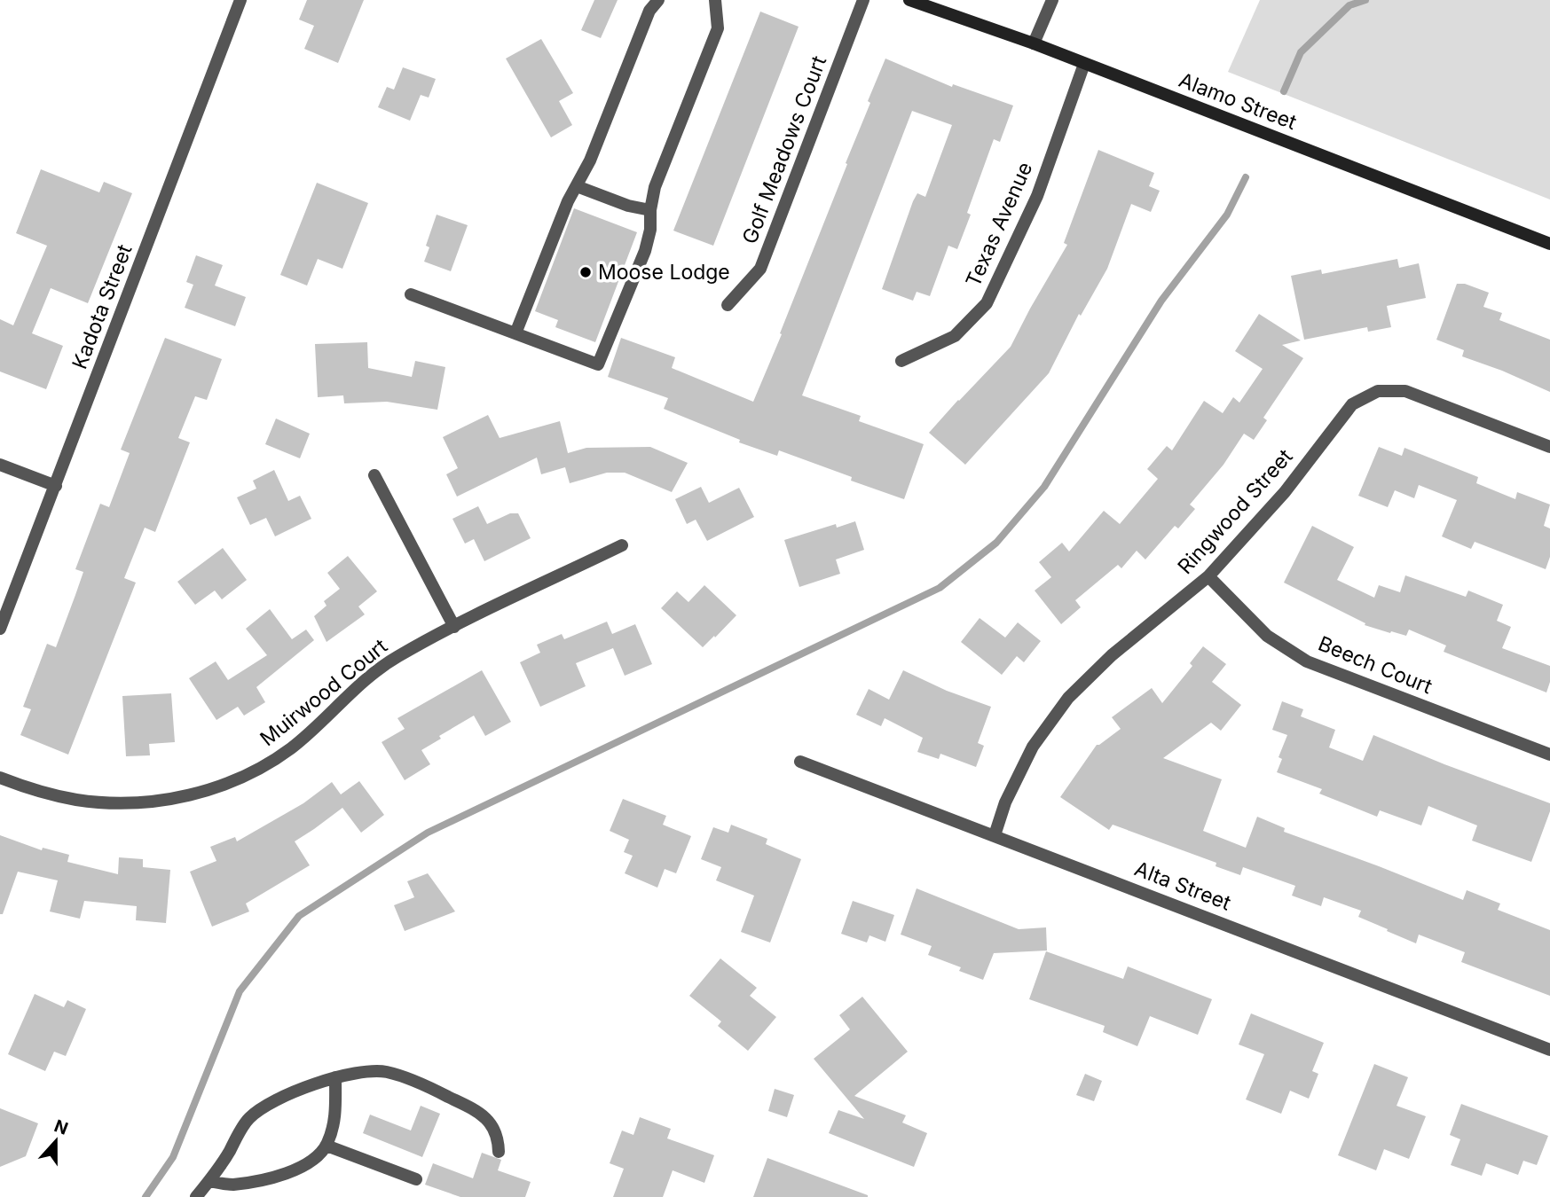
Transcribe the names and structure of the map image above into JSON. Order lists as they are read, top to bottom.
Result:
{
  "streets": {
    "main road": ["Alamo Street"],
    "street": [
      "Golf Meadows Court",
      "Texas Avenue",
      "Kadota Street",
      "Ringwood Street",
      "Beech Court",
      "Muirwood Court",
      "Alta Street"
    ]
  },
  "crossings": [
    ["Alamo Street", "Texas Avenue"],
    ["Ringwood Street", "Beech Court"],
    ["Ringwood Street", "Alta Street"]
  ],
  "places": ["Moose Lodge"],
  "north": "top"
}
